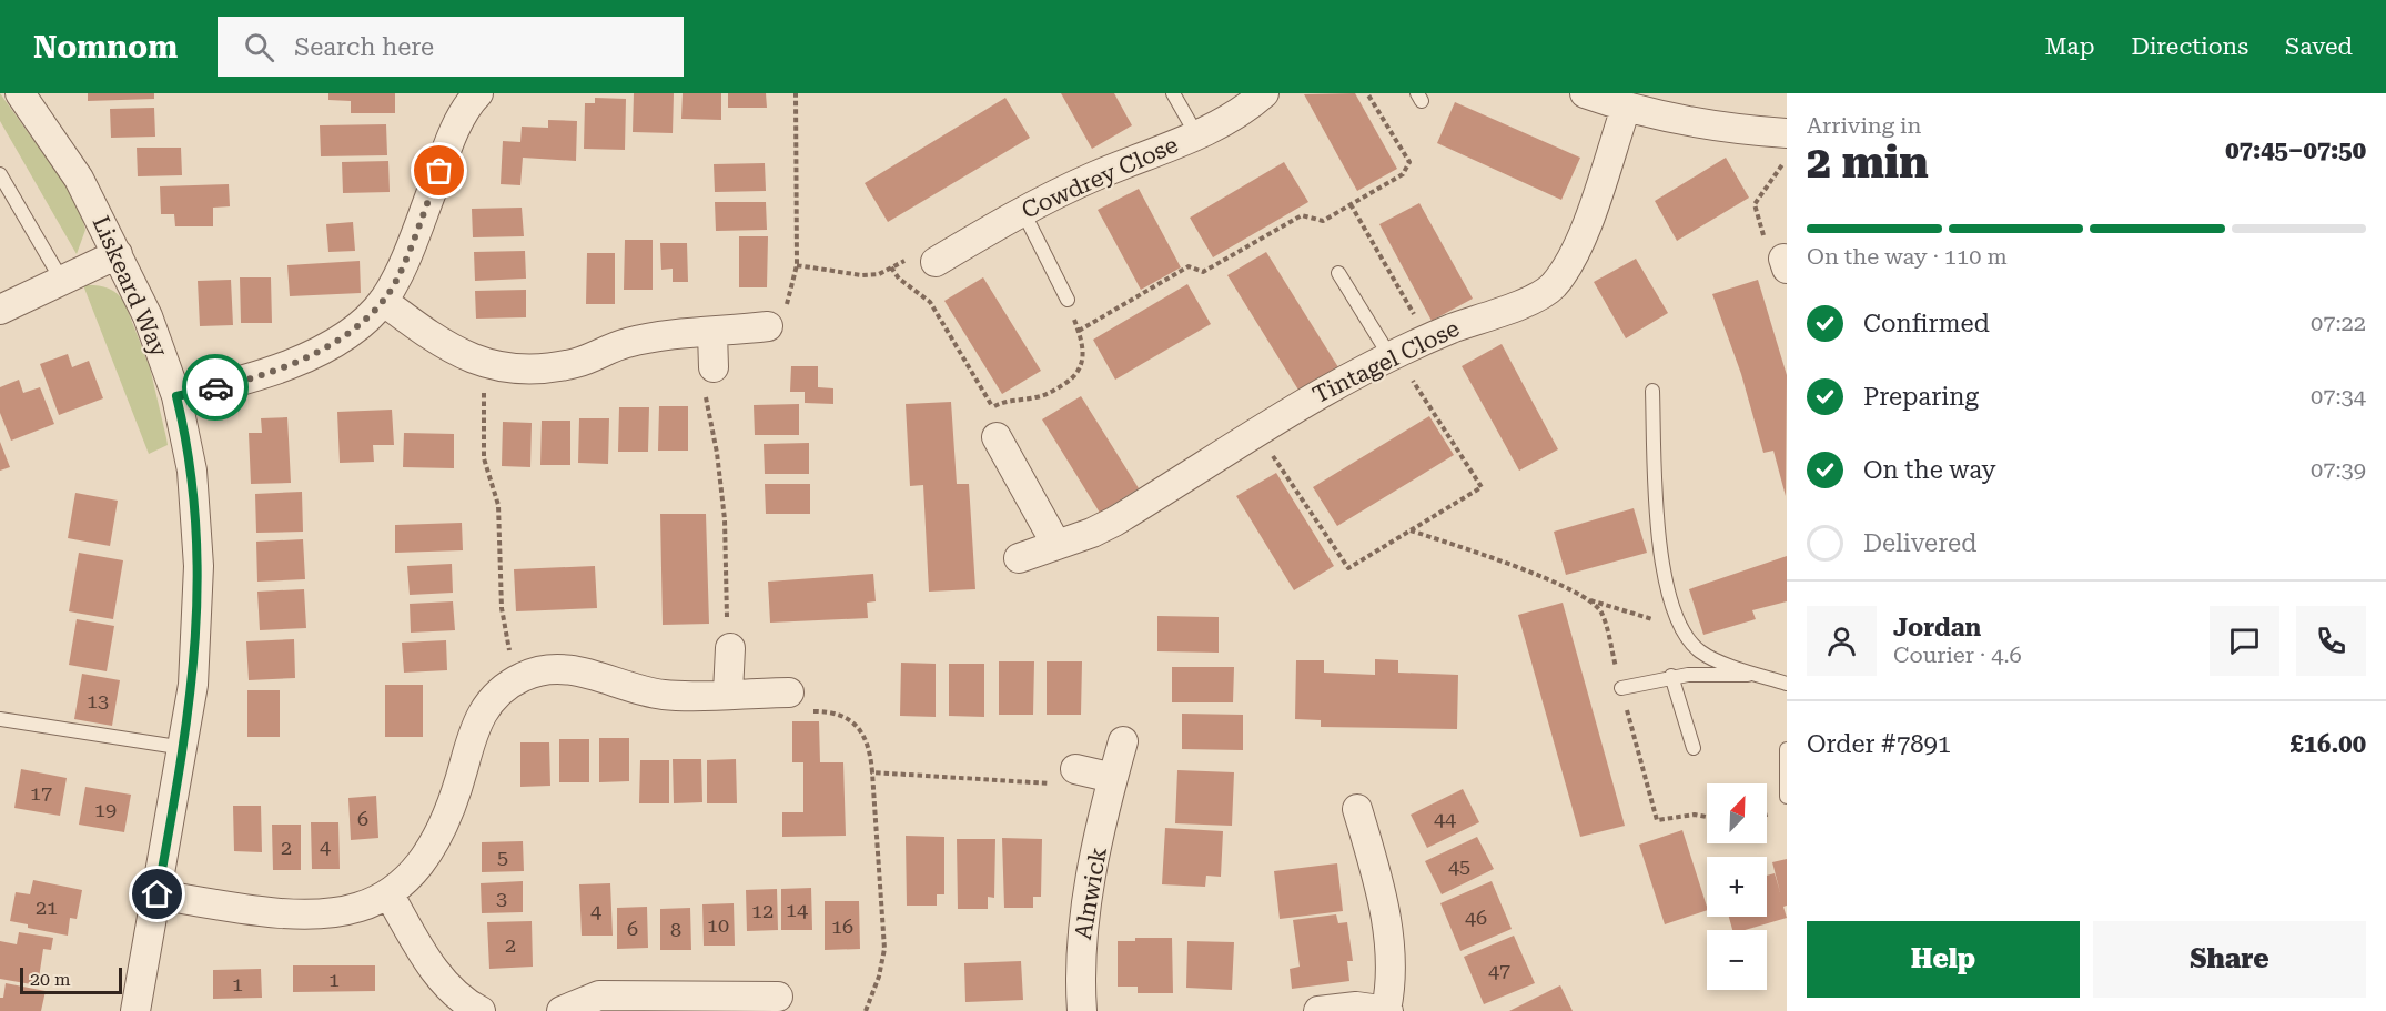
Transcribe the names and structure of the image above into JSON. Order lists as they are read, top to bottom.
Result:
{
  "streets": {
    "street": [
      "Cowdrey Close",
      "Liskeard Way",
      "Tintagel Close",
      "Alnwick"
    ]
  },
  "house_numbers": [
    "13",
    "17",
    "19",
    "6",
    "44",
    "4",
    "2",
    "5",
    "45",
    "3",
    "21",
    "14",
    "4",
    "12",
    "46",
    "10",
    "16",
    "6",
    "8",
    "2",
    "47",
    "1",
    "1"
  ],
  "scale_bar": "20 m",
  "north": "top right",
  "page": {
    "header": "Nomnom",
    "search": "Search here",
    "nav": ["Map", "Directions", "Saved"],
    "heading": ["2 min", "Arriving in", "07:45–07:50"],
    "panel": [
      "Jordan",
      "Courier · 4.6",
      "Order #7891",
      "£16.00"
    ],
    "bar": "On the way · 110 m",
    "list": [
      ["Confirmed", "07:22"],
      ["Preparing", "07:34"],
      ["On the way", "07:39"],
      "Delivered"
    ],
    "map_buttons": ["+", "−"],
    "buttons": ["Help", "Share"],
    "scale": "20 m"
  }
}
